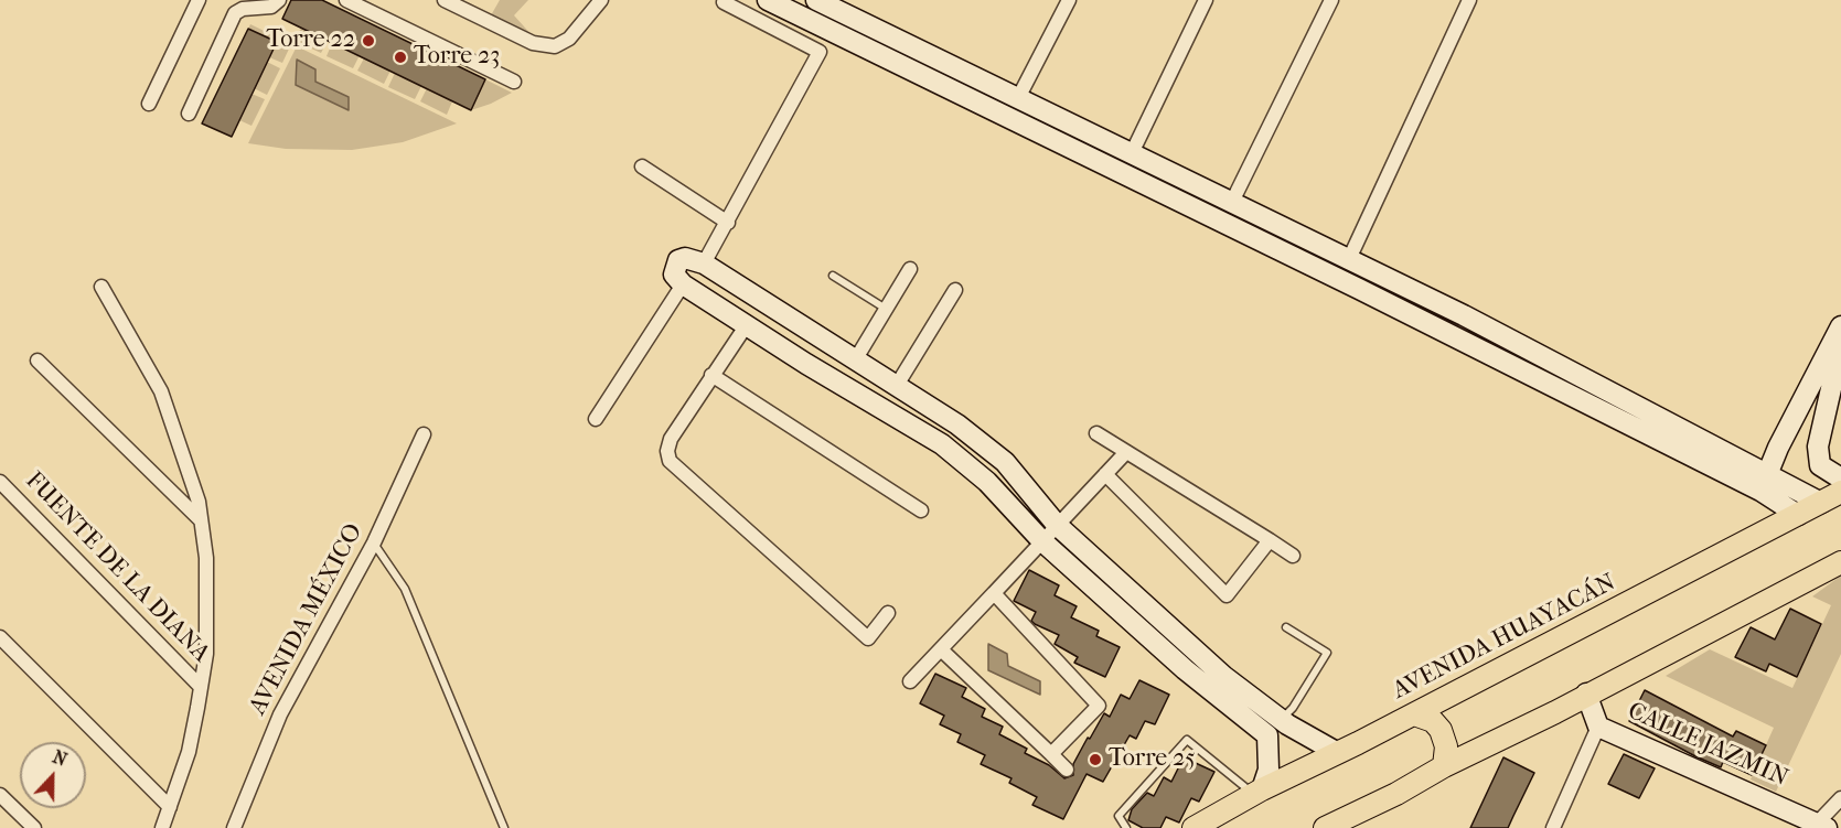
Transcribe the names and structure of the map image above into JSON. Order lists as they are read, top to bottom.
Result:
{
  "streets": {
    "main road": ["AVENIDA HUAYACÁN", "CALLE JAZMIN"],
    "street": ["FUENTE DE LA DIANA", "AVENIDA MÉXICO"]
  },
  "places": ["Torre 22", "Torre 23", "Torre 25"],
  "north": "top"
}
